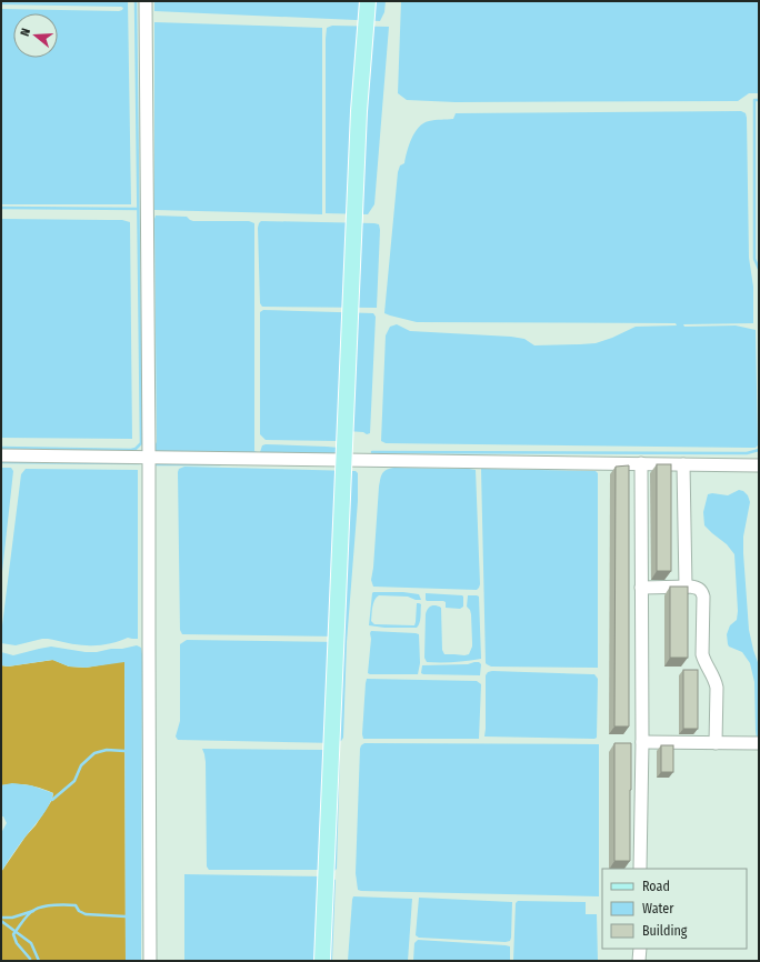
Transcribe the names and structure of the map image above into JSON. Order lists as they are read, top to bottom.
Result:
{
  "legend": ["Road", "Water", "Building"],
  "north": "left"
}
